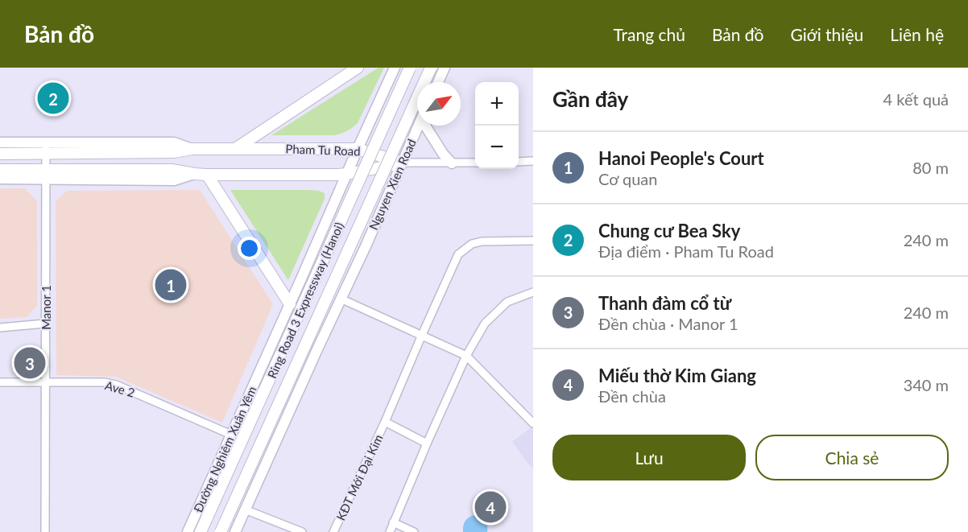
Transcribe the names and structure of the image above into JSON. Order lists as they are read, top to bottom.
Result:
{
  "streets": {
    "highway": ["Pham Tu Road", "Ring Road 3 Expressway (Hanoi)"],
    "main road": ["Nguyen Xien Road", "Đường Nghiêm Xuân Yêm"],
    "street": ["Manor 1", "Ave 2", "KĐT Mới Đại Kim"]
  },
  "crossings": [
    ["Pham Tu Road", "Nguyen Xien Road"],
    ["Pham Tu Road", "Manor 1"],
    ["Pham Tu Road", "Đường Nghiêm Xuân Yêm"],
    ["Manor 1", "Ave 2"],
    ["Ave 2", "Đường Nghiêm Xuân Yêm"]
  ],
  "north": "top right",
  "page": {
    "header": "Bản đồ",
    "nav": [
      "Trang chủ",
      "Bản đồ",
      "Giới thiệu",
      "Liên hệ"
    ],
    "heading": ["Gần đây", "4 kết quả"],
    "pins": [
      "2",
      "1",
      "3",
      "4"
    ],
    "map_buttons": ["+", "−"],
    "list": [
      {
        "mark": "1",
        "name": "Hanoi People's Court",
        "note": "Cơ quan",
        "value": "80 m"
      },
      {
        "mark": "2",
        "name": "Chung cư Bea Sky",
        "note": "Địa điểm · Pham Tu Road",
        "value": "240 m"
      },
      {
        "mark": "3",
        "name": "Thanh đàm cổ từ",
        "note": "Đền chùa · Manor 1",
        "value": "240 m"
      },
      {
        "mark": "4",
        "name": "Miếu thờ Kim Giang",
        "note": "Đền chùa",
        "value": "340 m"
      }
    ],
    "buttons": ["Lưu", "Chia sẻ"]
  }
}
